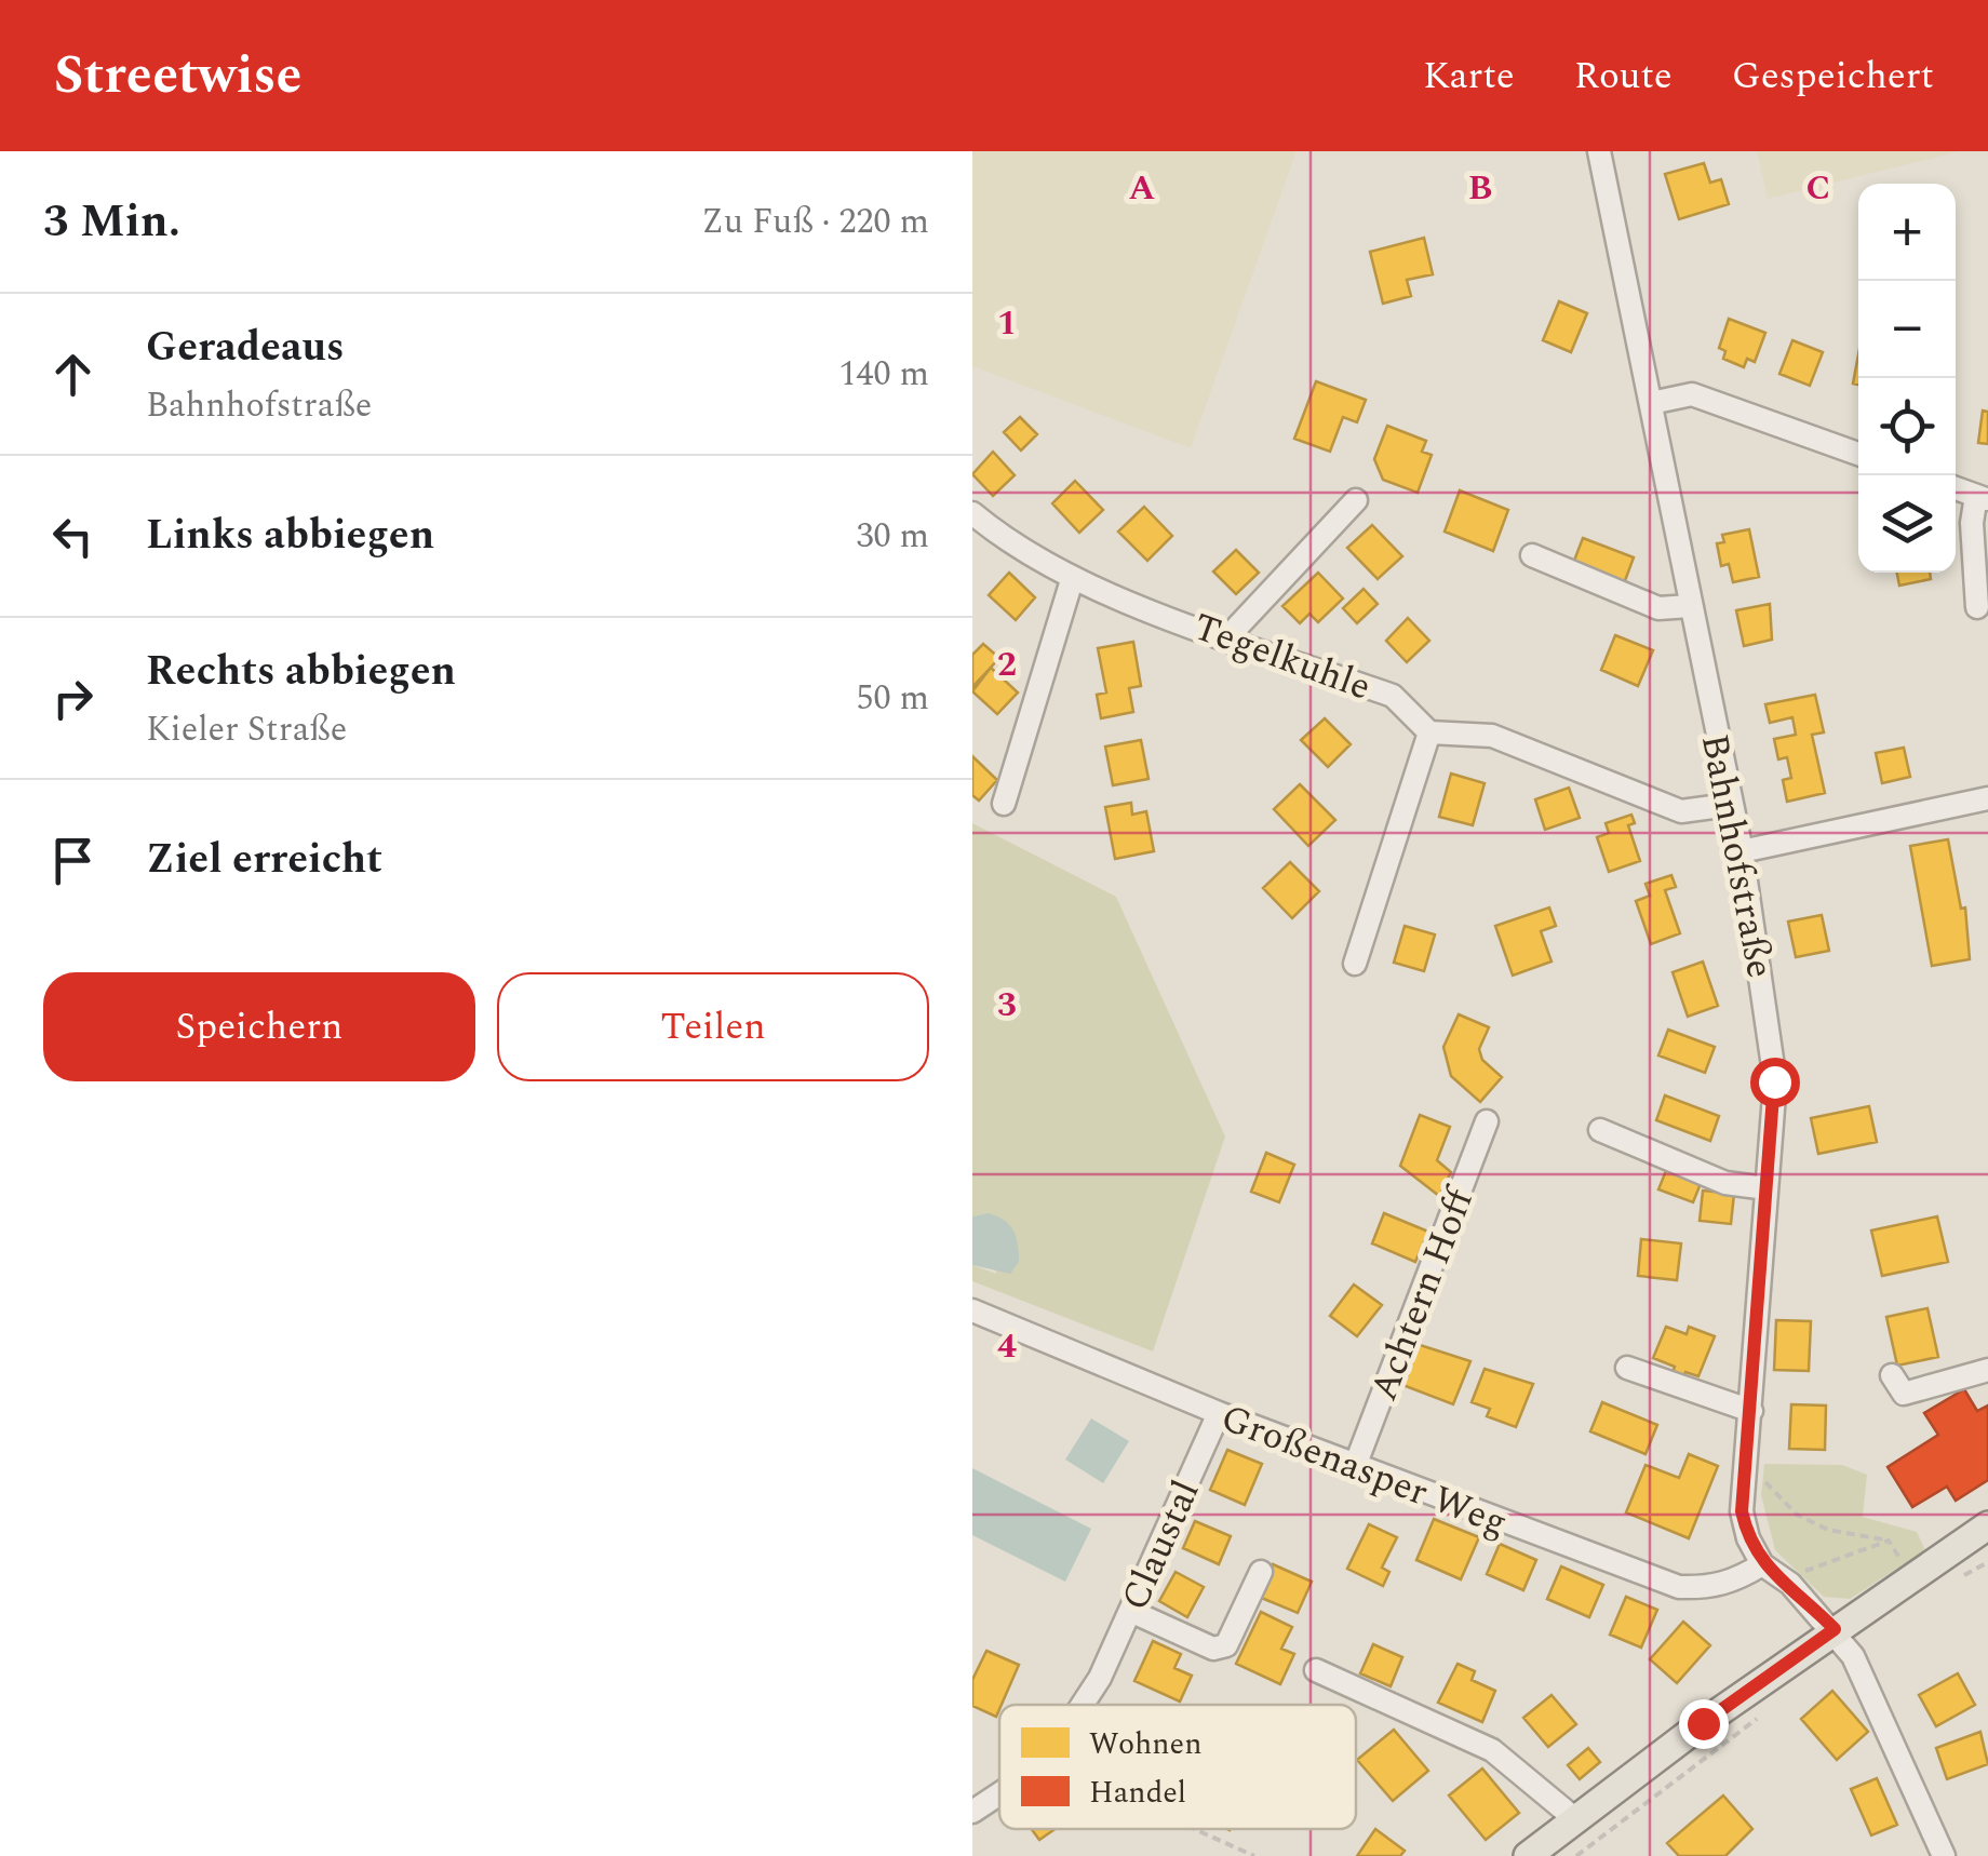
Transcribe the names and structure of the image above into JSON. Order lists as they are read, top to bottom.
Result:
{
  "streets": {
    "street": [
      "Tegelkuhle",
      "Bahnhofstraße",
      "Achtern Hoff",
      "Großenasper Weg",
      "Claustal"
    ]
  },
  "crossings": [
    ["Bahnhofstraße", "Großenasper Weg"],
    ["Achtern Hoff", "Großenasper Weg"],
    ["Großenasper Weg", "Claustal"]
  ],
  "legend": ["Wohnen", "Handel"],
  "page": {
    "header": "Streetwise",
    "nav": ["Karte", "Route", "Gespeichert"],
    "heading": ["3 Min.", "Zu Fuß · 220 m"],
    "map_buttons": ["+", "−"],
    "list": [
      ["Geradeaus", "Bahnhofstraße", "140 m"],
      ["Links abbiegen", "30 m"],
      ["Rechts abbiegen", "Kieler Straße", "50 m"],
      "Ziel erreicht"
    ],
    "buttons": ["Speichern", "Teilen"]
  },
  "grid": {
    "columns": ["A", "B", "C"],
    "rows": [
      "1",
      "2",
      "3",
      "4"
    ]
  }
}
